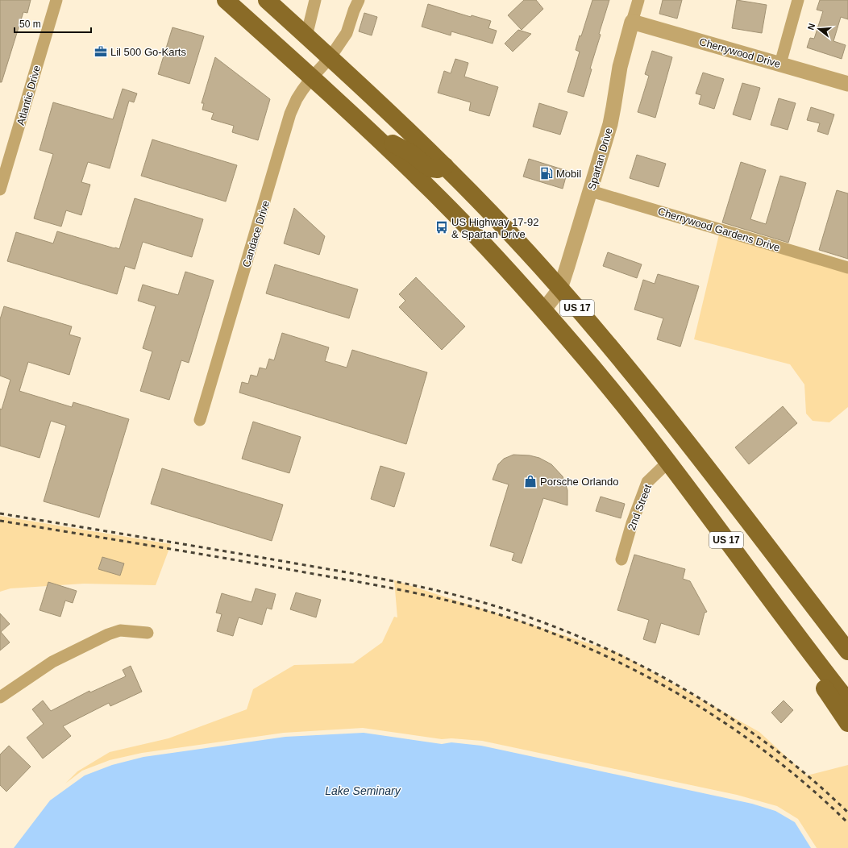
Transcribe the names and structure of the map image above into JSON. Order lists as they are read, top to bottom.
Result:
{
  "streets": {
    "main road": ["US 17"],
    "street": [
      "Cherrywood Drive",
      "Atlantic Drive",
      "Spartan Drive",
      "Cherrywood Gardens Drive",
      "Candace Drive",
      "2nd Street"
    ]
  },
  "crossings": [
    ["Cherrywood Drive", "Spartan Drive"],
    ["Spartan Drive", "Cherrywood Gardens Drive"],
    ["Spartan Drive", "US 17"],
    ["Candace Drive", "US 17"],
    ["US 17", "2nd Street"]
  ],
  "water": ["Lake Seminary"],
  "places": {
    "office": ["Lil 500 Go-Karts"],
    "fuel station": ["Mobil"],
    "bus stop": ["US Highway 17-92 & Spartan Drive"],
    "shop": ["Porsche Orlando"]
  },
  "scale_bar": "50 m",
  "north": "left"
}
